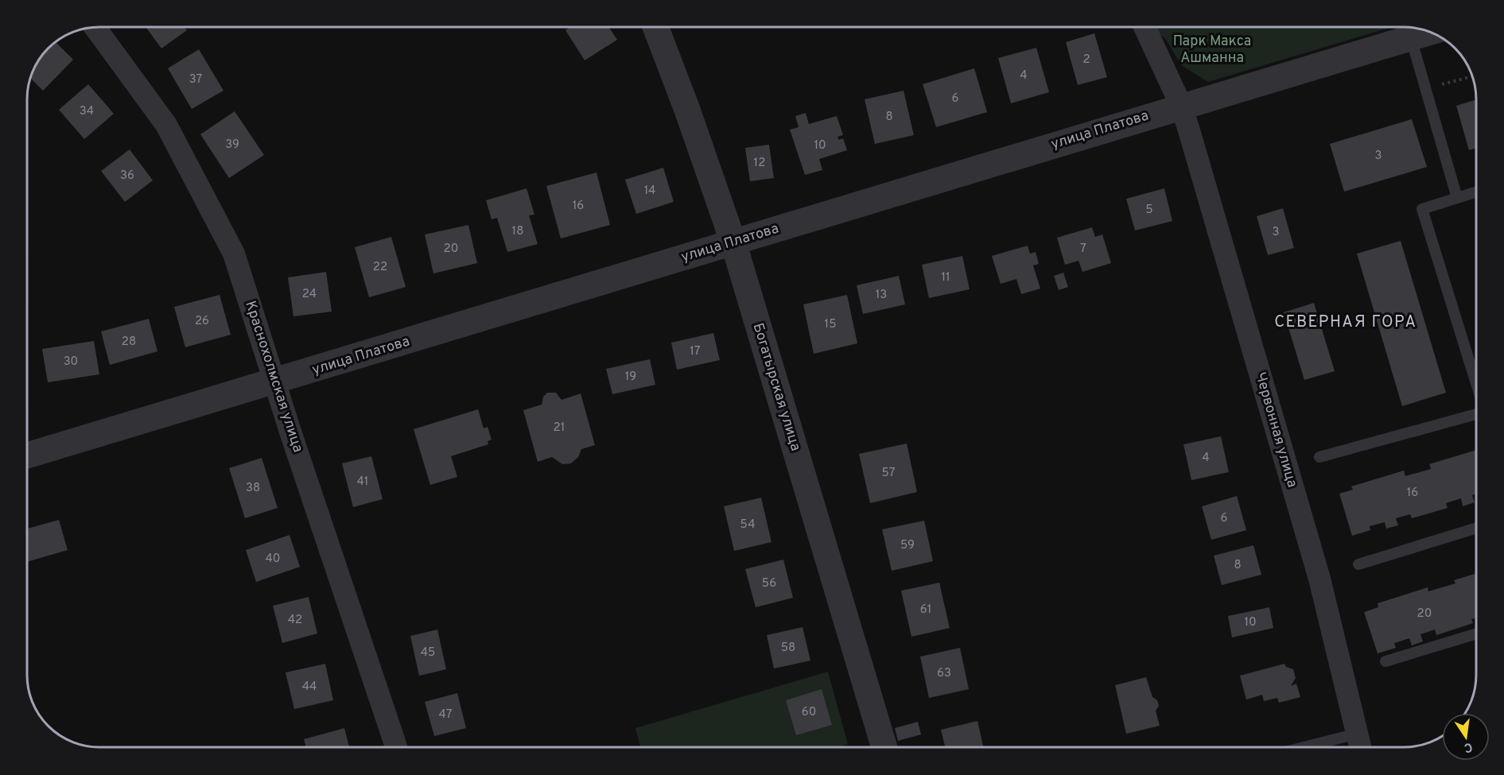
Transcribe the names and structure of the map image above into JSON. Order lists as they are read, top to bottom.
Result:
{
  "streets": {
    "street": [
      "улица Платова",
      "Краснохолмская улица",
      "Богатырская улица",
      "Червонная улица"
    ]
  },
  "crossings": [
    ["улица Платова", "Краснохолмская улица"],
    ["улица Платова", "Богатырская улица"],
    ["улица Платова", "Червонная улица"]
  ],
  "districts": ["СЕВЕРНАЯ ГОРА"],
  "parks": ["Парк Макса Ашманна"],
  "house_numbers": [
    "2",
    "4",
    "37",
    "6",
    "34",
    "8",
    "39",
    "10",
    "3",
    "12",
    "36",
    "14",
    "16",
    "5",
    "18",
    "3",
    "20",
    "7",
    "22",
    "11",
    "24",
    "13",
    "26",
    "15",
    "28",
    "17",
    "30",
    "19",
    "21",
    "4",
    "57",
    "41",
    "38",
    "16",
    "6",
    "54",
    "59",
    "40",
    "8",
    "56",
    "61",
    "20",
    "42",
    "10",
    "58",
    "45",
    "63",
    "44",
    "60",
    "47"
  ],
  "north": "bottom"
}
